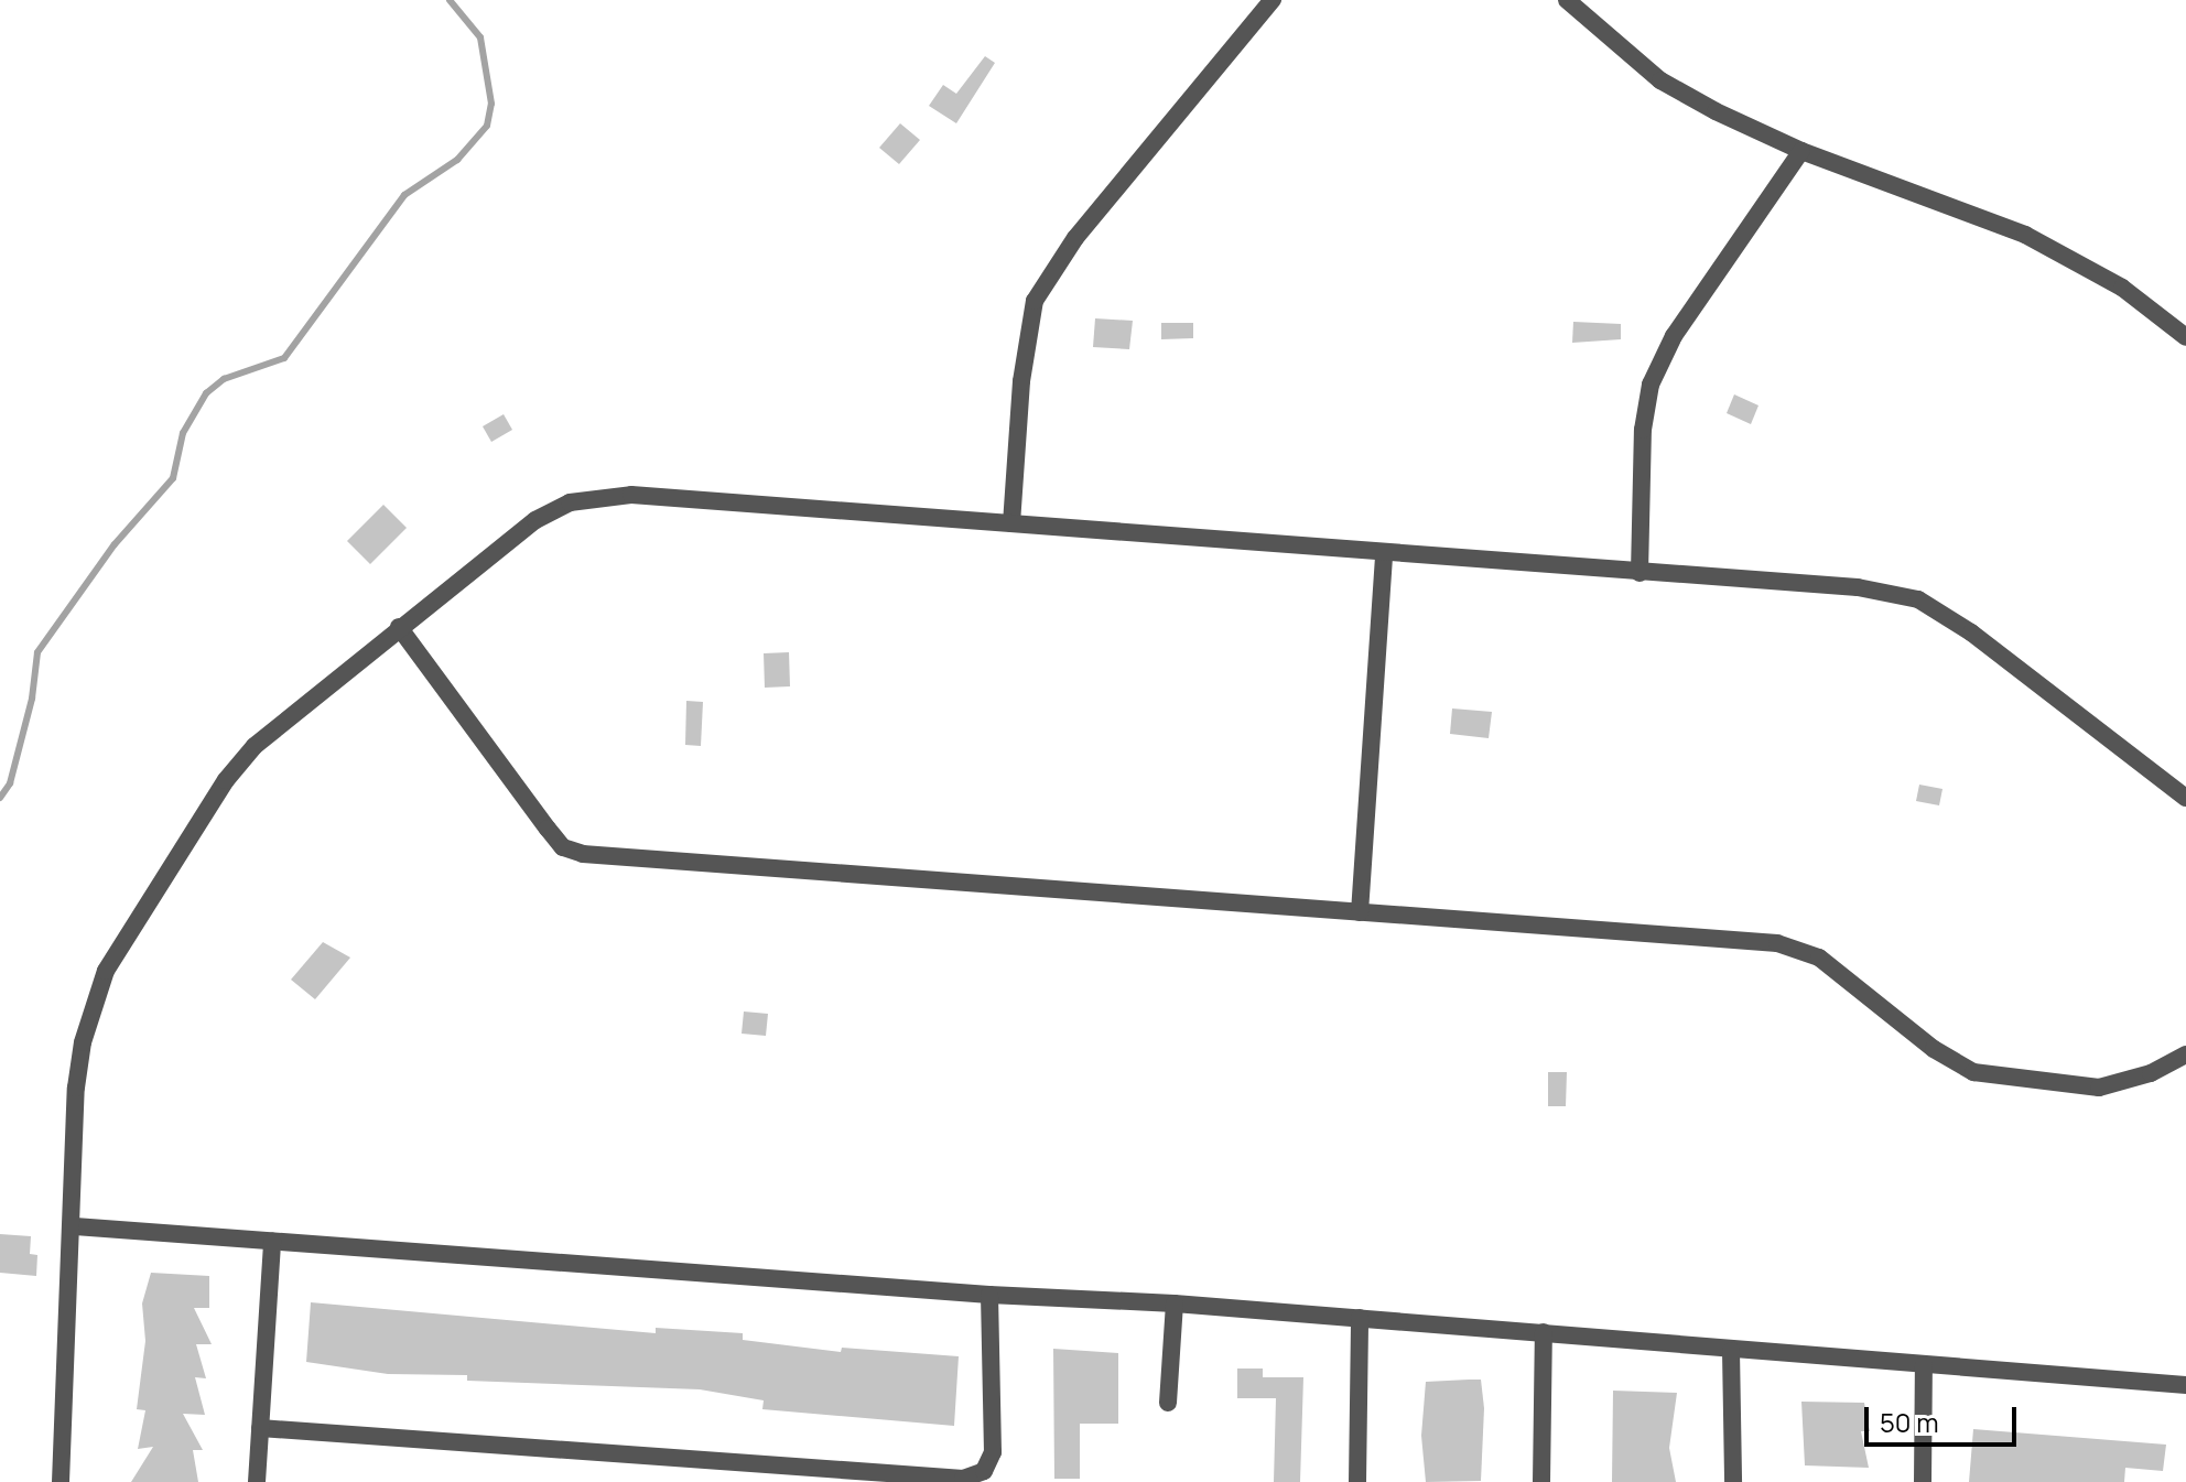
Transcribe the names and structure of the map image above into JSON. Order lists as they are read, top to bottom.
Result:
{
  "scale_bar": "50 m"
}
